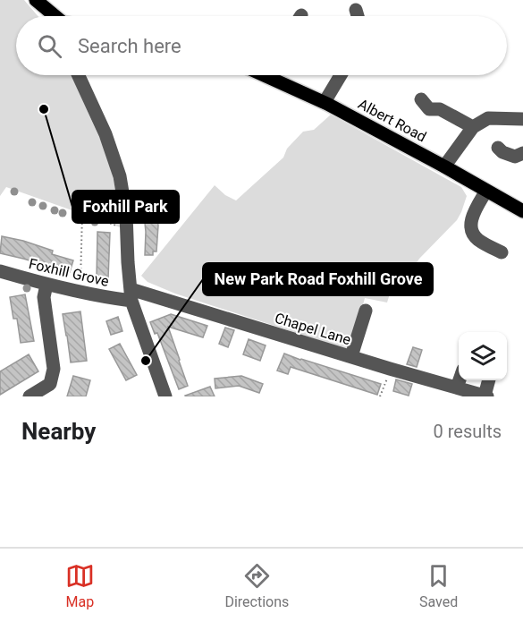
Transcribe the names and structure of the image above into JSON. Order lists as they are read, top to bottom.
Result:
{
  "streets": {
    "main road": ["Albert Road"],
    "street": ["Foxhill Grove", "Chapel Lane"]
  },
  "crossings": [
    ["Foxhill Grove", "Chapel Lane"]
  ],
  "places": ["Foxhill Park", "New Park Road Foxhill Grove"],
  "page": {
    "search": "Search here",
    "heading": ["Nearby", "0 results"],
    "nav": ["Map", "Directions", "Saved"]
  }
}
